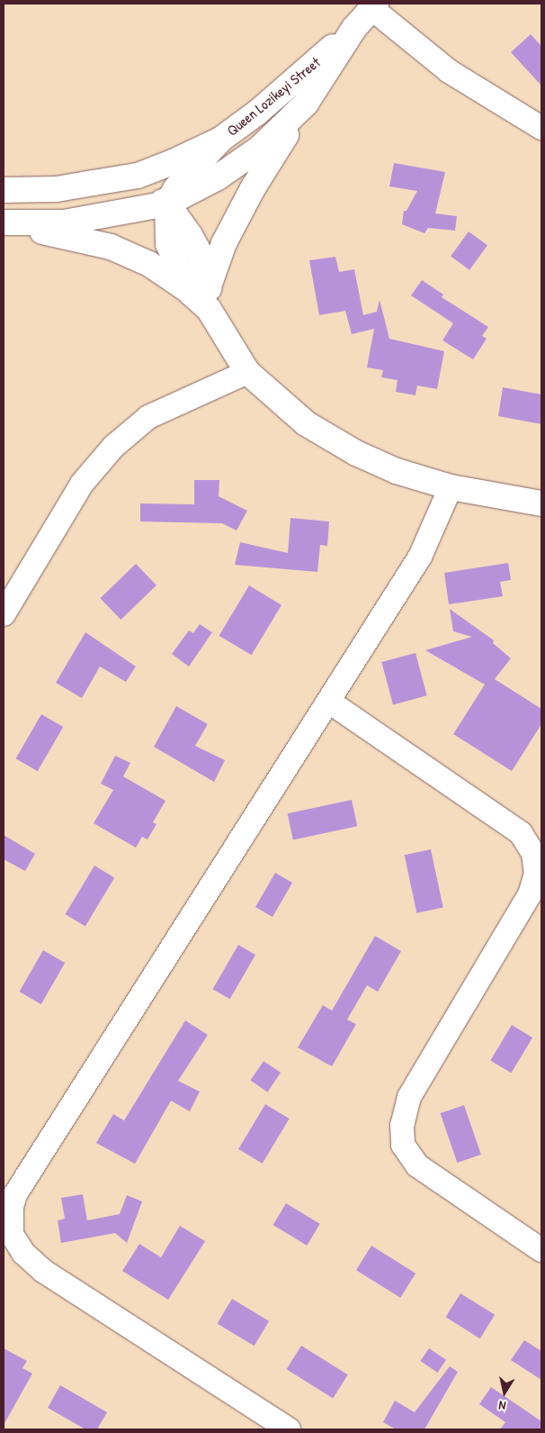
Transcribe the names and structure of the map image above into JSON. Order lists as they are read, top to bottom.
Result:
{
  "streets": {
    "main road": ["Queen Lozikeyi Street"]
  },
  "north": "bottom"
}
